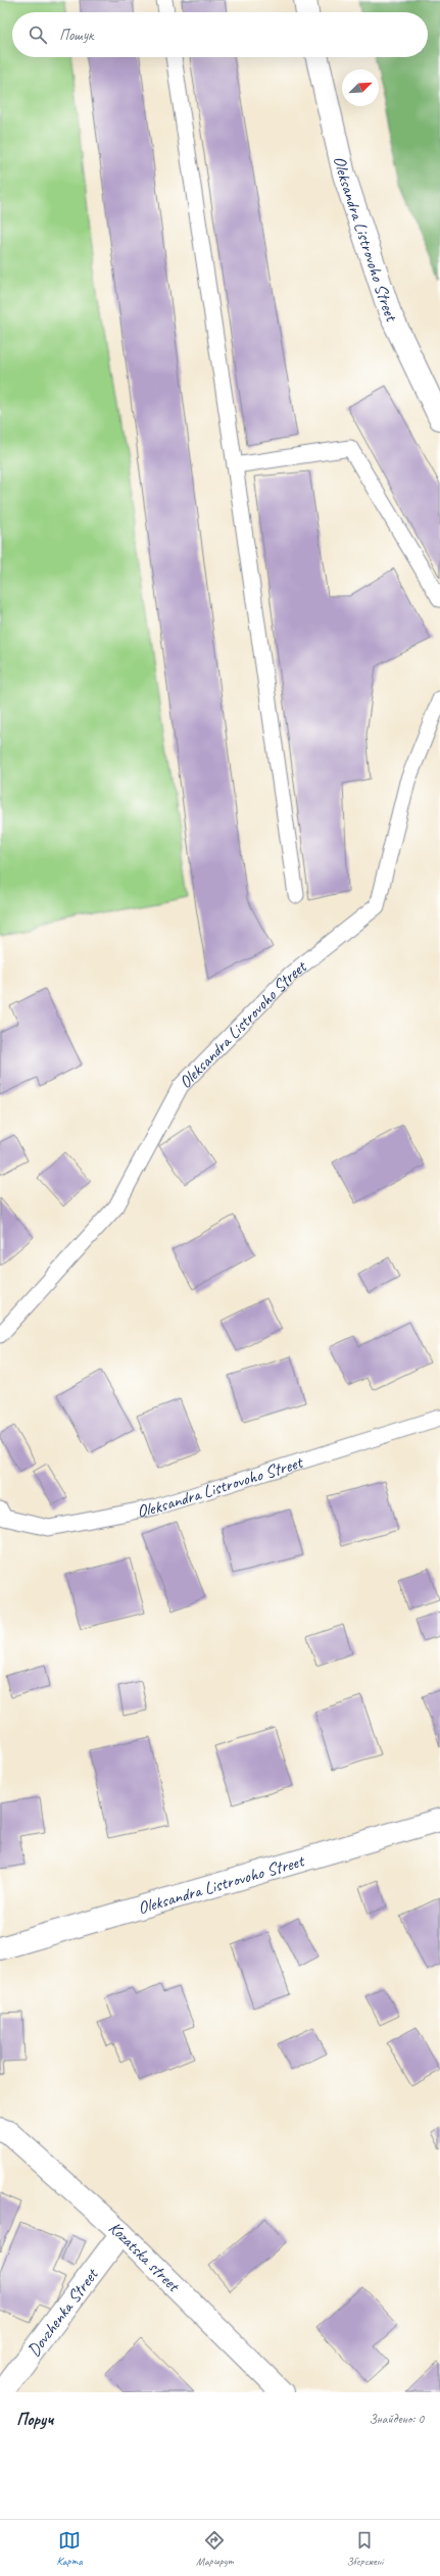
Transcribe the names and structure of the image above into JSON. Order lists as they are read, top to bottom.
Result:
{
  "streets": {
    "street": ["Oleksandra Listrovoho Street", "Kozatska street", "Dovzhenka Street"]
  },
  "crossings": [
    ["Kozatska street", "Dovzhenka Street"]
  ],
  "north": "top right",
  "page": {
    "search": "Пошук",
    "heading": ["Поруч", "Знайдено: 0"],
    "nav": ["Карта", "Маршрут", "Збережені"]
  }
}
